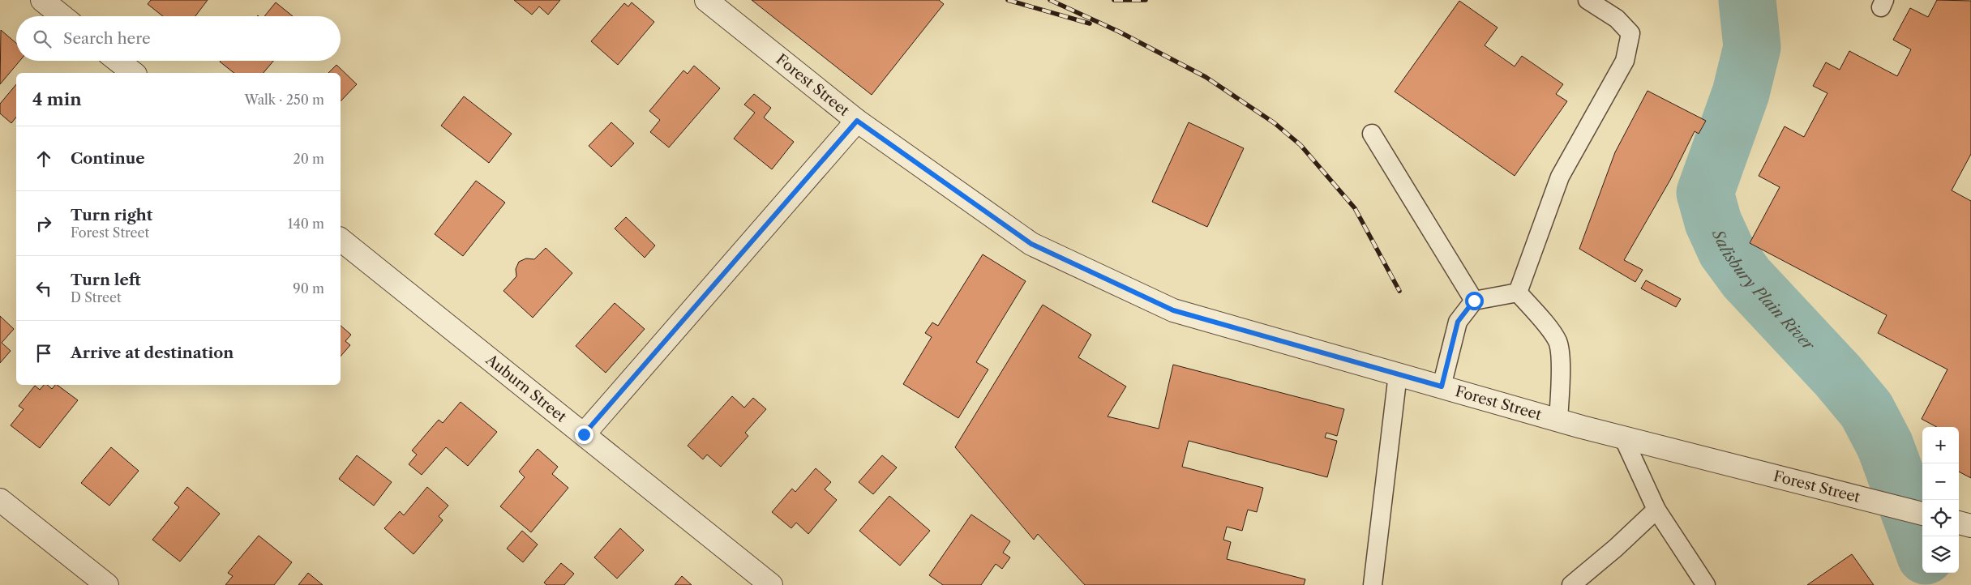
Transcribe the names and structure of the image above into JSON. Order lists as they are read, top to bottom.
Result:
{
  "streets": {
    "street": ["Forest Street", "Auburn Street"]
  },
  "water": ["Salisbury Plain River"],
  "page": {
    "search": "Search here",
    "heading": ["4 min", "Walk · 250 m"],
    "list": [
      ["Continue", "20 m"],
      ["Turn right", "Forest Street", "140 m"],
      ["Turn left", "D Street", "90 m"],
      "Arrive at destination"
    ],
    "map_buttons": ["+", "−"]
  }
}
